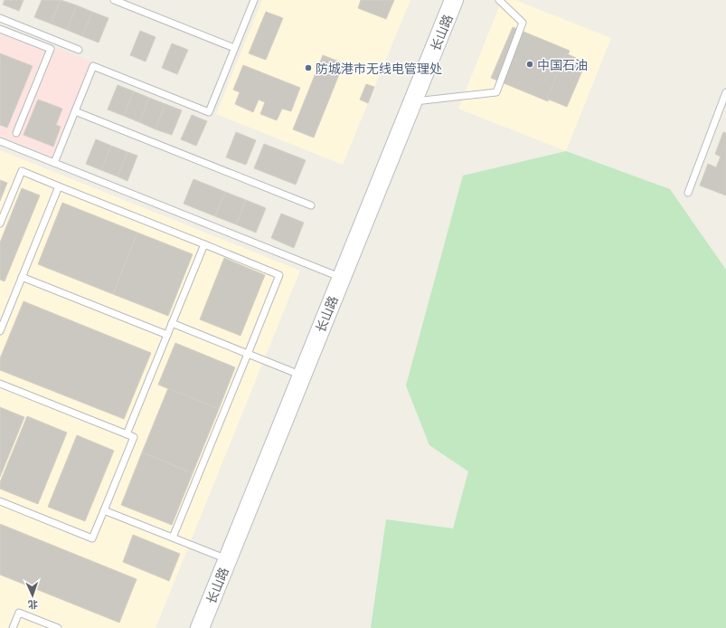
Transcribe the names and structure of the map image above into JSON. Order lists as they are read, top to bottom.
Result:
{
  "streets": {
    "street": ["长山路"]
  },
  "places": ["中国石油", "防城港市无线电管理处"],
  "north": "bottom"
}
